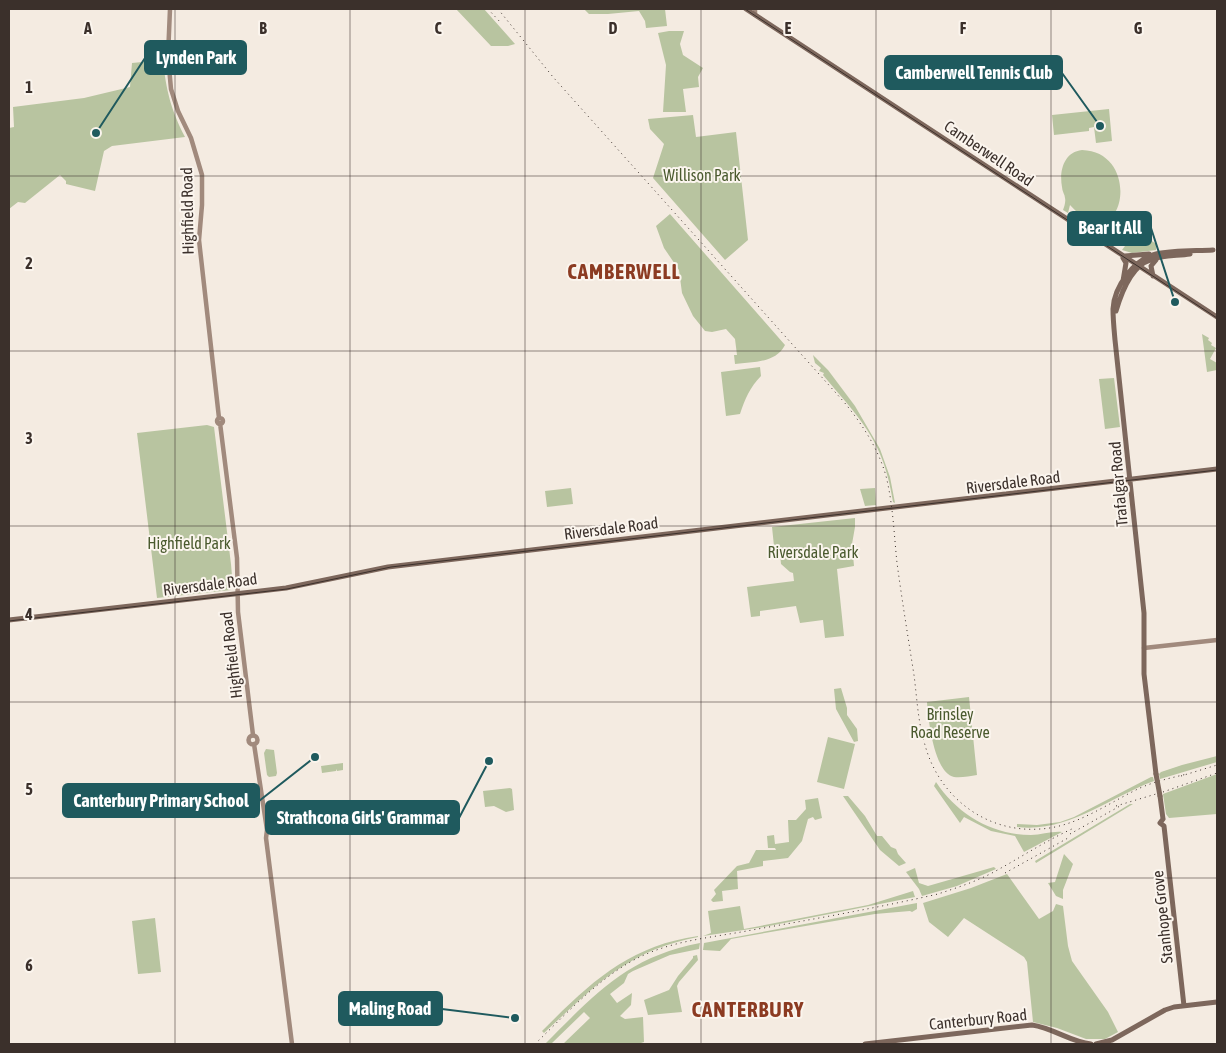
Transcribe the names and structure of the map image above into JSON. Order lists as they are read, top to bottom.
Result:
{
  "streets": {
    "main road": [
      "Camberwell Road",
      "Highfield Road",
      "Riversdale Road",
      "Trafalgar Road",
      "Stanhope Grove",
      "Canterbury Road"
    ]
  },
  "crossings": [
    ["Camberwell Road", "Trafalgar Road"],
    ["Highfield Road", "Riversdale Road"],
    ["Riversdale Road", "Trafalgar Road"],
    ["Trafalgar Road", "Stanhope Grove"]
  ],
  "districts": ["CAMBERWELL", "CANTERBURY"],
  "parks": [
    "Willison Park",
    "Highfield Park",
    "Riversdale Park",
    "Brinsley Road Reserve"
  ],
  "places": [
    "Camberwell Tennis Club",
    "Lynden Park",
    "Bear It All",
    "Canterbury Primary School",
    "Strathcona Girls' Grammar",
    "Maling Road"
  ],
  "grid": {
    "columns": [
      "A",
      "B",
      "C",
      "D",
      "E",
      "F",
      "G"
    ],
    "rows": [
      "1",
      "2",
      "3",
      "4",
      "5",
      "6"
    ]
  }
}
